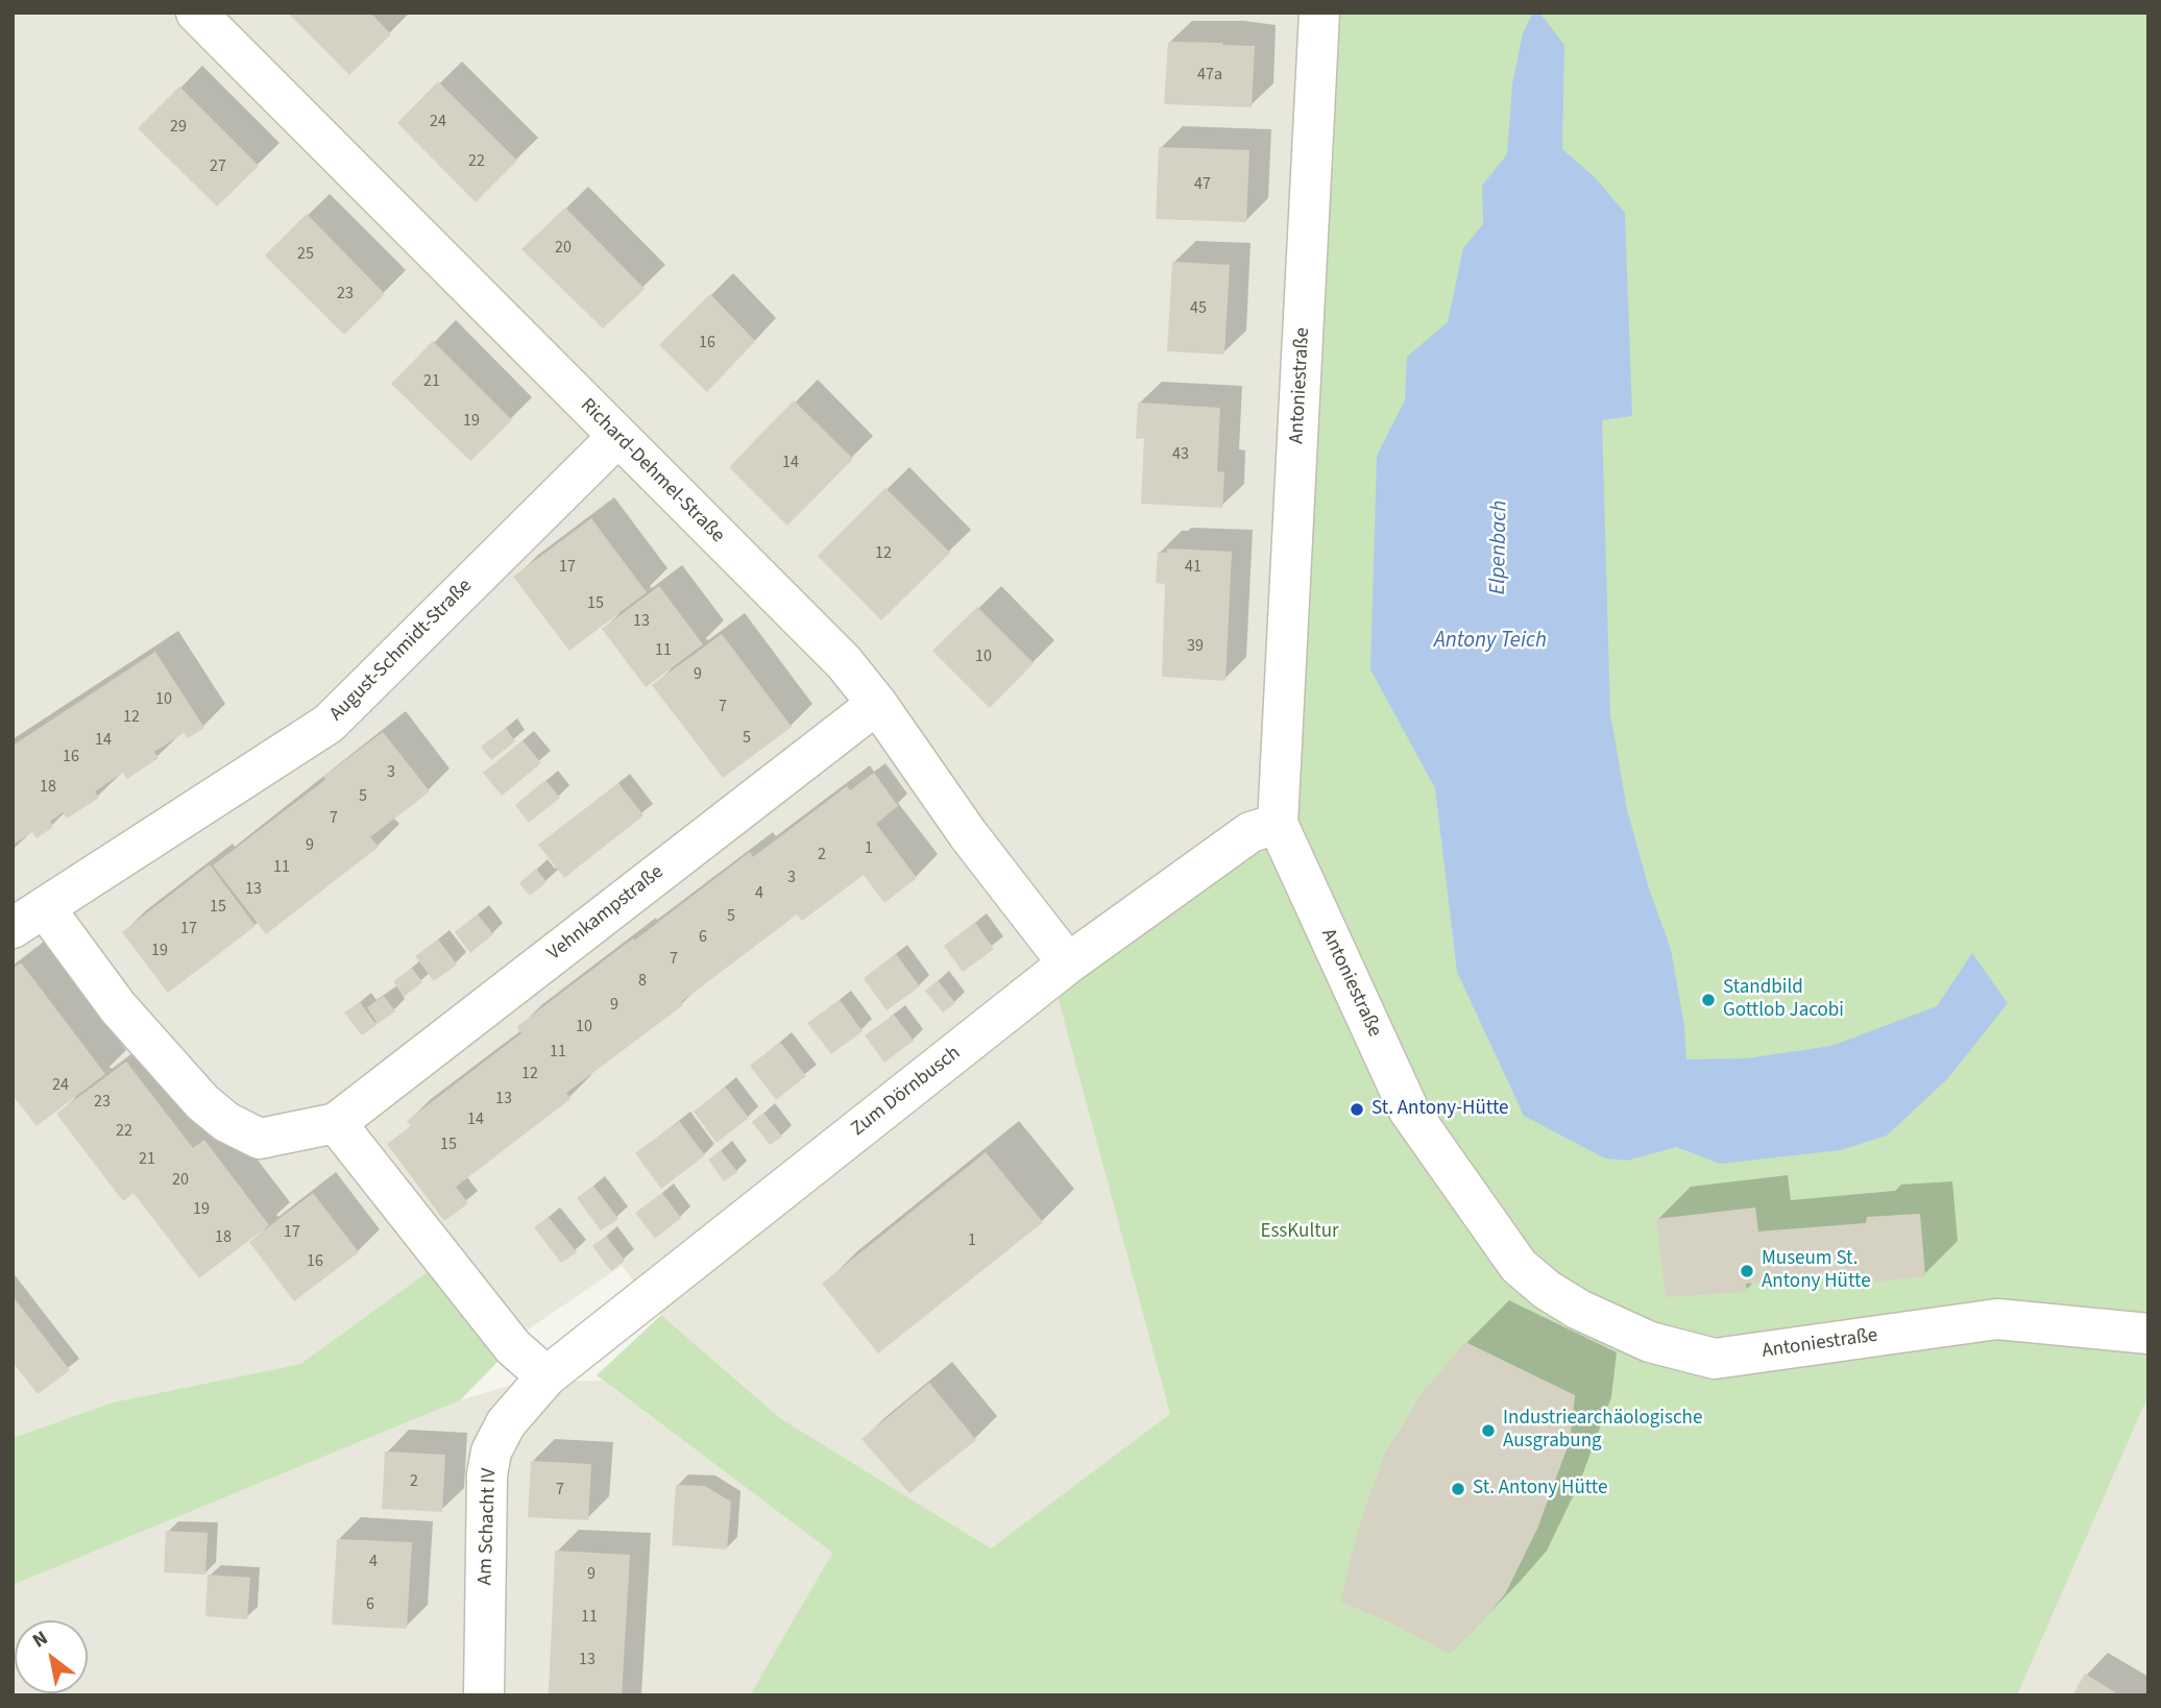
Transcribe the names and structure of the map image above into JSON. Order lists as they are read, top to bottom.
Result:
{
  "streets": {
    "street": [
      "Antoniestraße",
      "Richard-Dehmel-Straße",
      "August-Schmidt-Straße",
      "Vehnkampstraße",
      "Zum Dörnbusch",
      "Am Schacht IV"
    ]
  },
  "crossings": [
    ["Antoniestraße", "Zum Dörnbusch"],
    ["Richard-Dehmel-Straße", "August-Schmidt-Straße"],
    ["Richard-Dehmel-Straße", "Vehnkampstraße"],
    ["Richard-Dehmel-Straße", "Zum Dörnbusch"],
    ["August-Schmidt-Straße", "Vehnkampstraße"],
    ["Zum Dörnbusch", "Am Schacht IV"]
  ],
  "water": ["Elpenbach", "Antony Teich"],
  "parks": ["EssKultur"],
  "places": [
    "Standbild Gottlob Jacobi",
    "St. Antony-Hütte",
    "Museum St. Antony Hütte",
    "Industriearchäologische Ausgrabung",
    "St. Antony Hütte"
  ],
  "house_numbers": [
    "47a",
    "24",
    "29",
    "22",
    "27",
    "47",
    "20",
    "25",
    "23",
    "45",
    "16",
    "21",
    "19",
    "43",
    "14",
    "12",
    "17",
    "41",
    "15",
    "13",
    "39",
    "11",
    "10",
    "9",
    "10",
    "7",
    "12",
    "5",
    "14",
    "16",
    "3",
    "18",
    "5",
    "7",
    "9",
    "1",
    "2",
    "11",
    "3",
    "13",
    "4",
    "15",
    "5",
    "17",
    "6",
    "19",
    "7",
    "8",
    "9",
    "10",
    "11",
    "12",
    "24",
    "13",
    "23",
    "14",
    "22",
    "15",
    "21",
    "20",
    "19",
    "17",
    "18",
    "1",
    "16",
    "2",
    "7",
    "4",
    "9",
    "6",
    "11",
    "13"
  ],
  "north": "top left"
}
